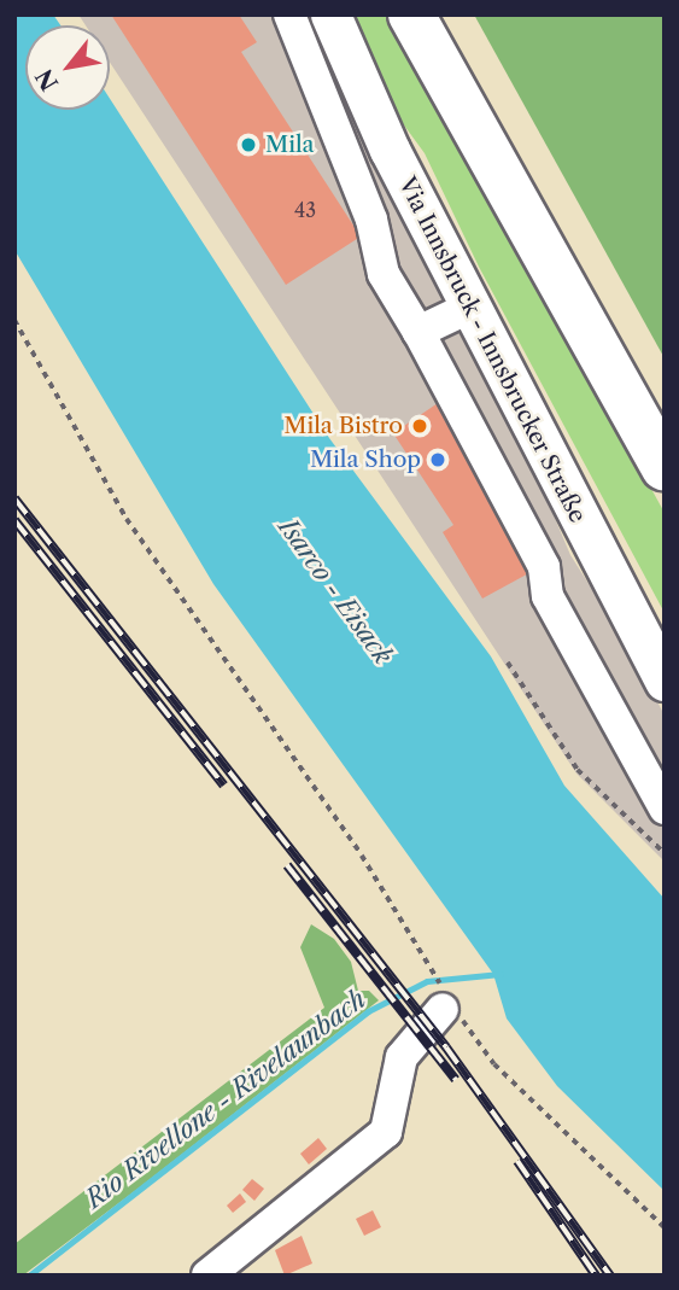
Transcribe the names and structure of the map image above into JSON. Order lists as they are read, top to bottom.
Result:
{
  "streets": {
    "main road": ["Via Innsbruck - Innsbrucker Straße"]
  },
  "water": ["Isarco - Eisack", "Rio Rivellone - Rivelaunbach"],
  "places": ["Mila", "Mila Bistro", "Mila Shop"],
  "house_numbers": ["43"],
  "north": "bottom left"
}
